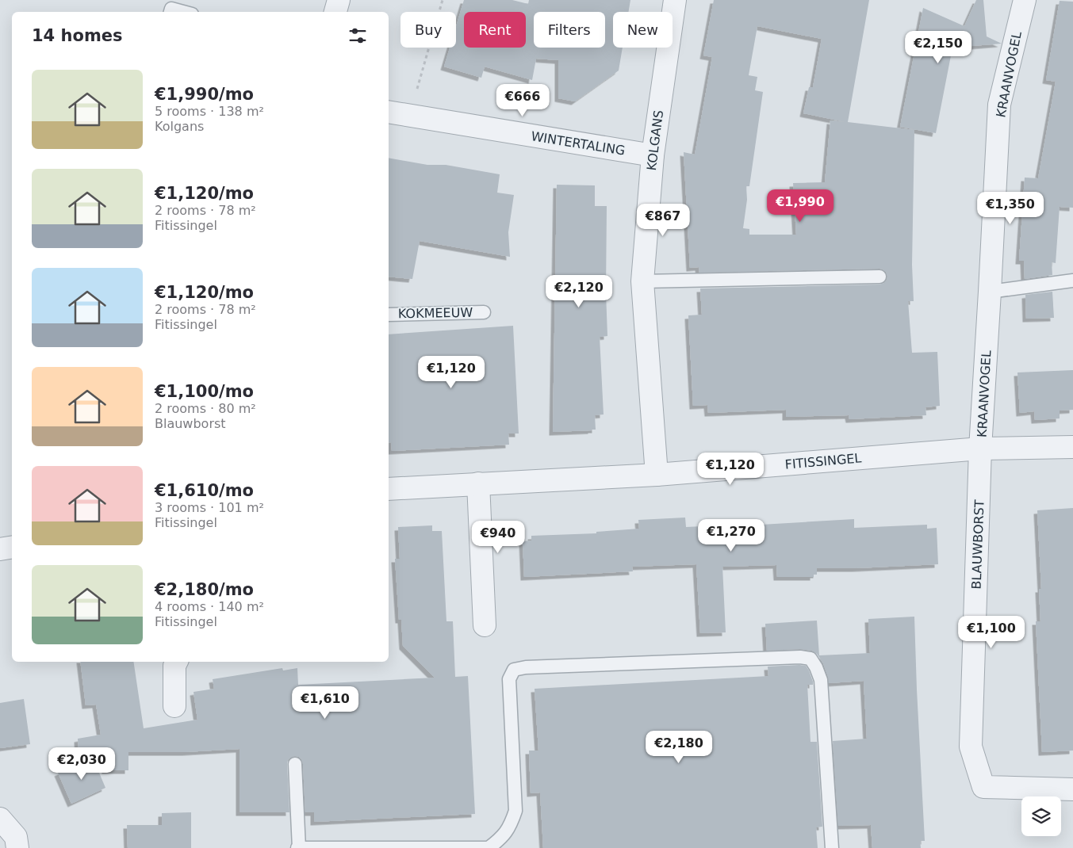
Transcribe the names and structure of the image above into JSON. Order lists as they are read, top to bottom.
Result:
{
  "streets": {
    "street": [
      "KRAANVOGEL",
      "KOLGANS",
      "WINTERTALING",
      "FITISSINGEL",
      "BLAUWBORST"
    ],
    "lane": ["KOKMEEUW"]
  },
  "crossings": [
    ["KRAANVOGEL", "FITISSINGEL"],
    ["KRAANVOGEL", "BLAUWBORST"],
    ["KOLGANS", "WINTERTALING"],
    ["KOLGANS", "FITISSINGEL"],
    ["FITISSINGEL", "BLAUWBORST"]
  ],
  "page": {
    "chip": [
      "Buy",
      "Rent",
      "Filters",
      "New"
    ],
    "heading": "14 homes",
    "price": [
      "€2,150",
      "€666",
      "€1,990",
      "€1,350",
      "€867",
      "€2,120",
      "€1,120",
      "€1,120",
      "€1,270",
      "€940",
      "€1,100",
      "€1,610",
      "€2,180",
      "€2,030"
    ],
    "list": [
      {
        "name": "€1,990/mo",
        "note": "5 rooms · 138 m² · Kolgans"
      },
      {
        "name": "€1,120/mo",
        "note": "2 rooms · 78 m² · Fitissingel"
      },
      {
        "name": "€1,120/mo",
        "note": "2 rooms · 78 m² · Fitissingel"
      },
      {
        "name": "€1,100/mo",
        "note": "2 rooms · 80 m² · Blauwborst"
      },
      {
        "name": "€1,610/mo",
        "note": "3 rooms · 101 m² · Fitissingel"
      },
      {
        "name": "€2,180/mo",
        "note": "4 rooms · 140 m² · Fitissingel"
      }
    ]
  }
}
